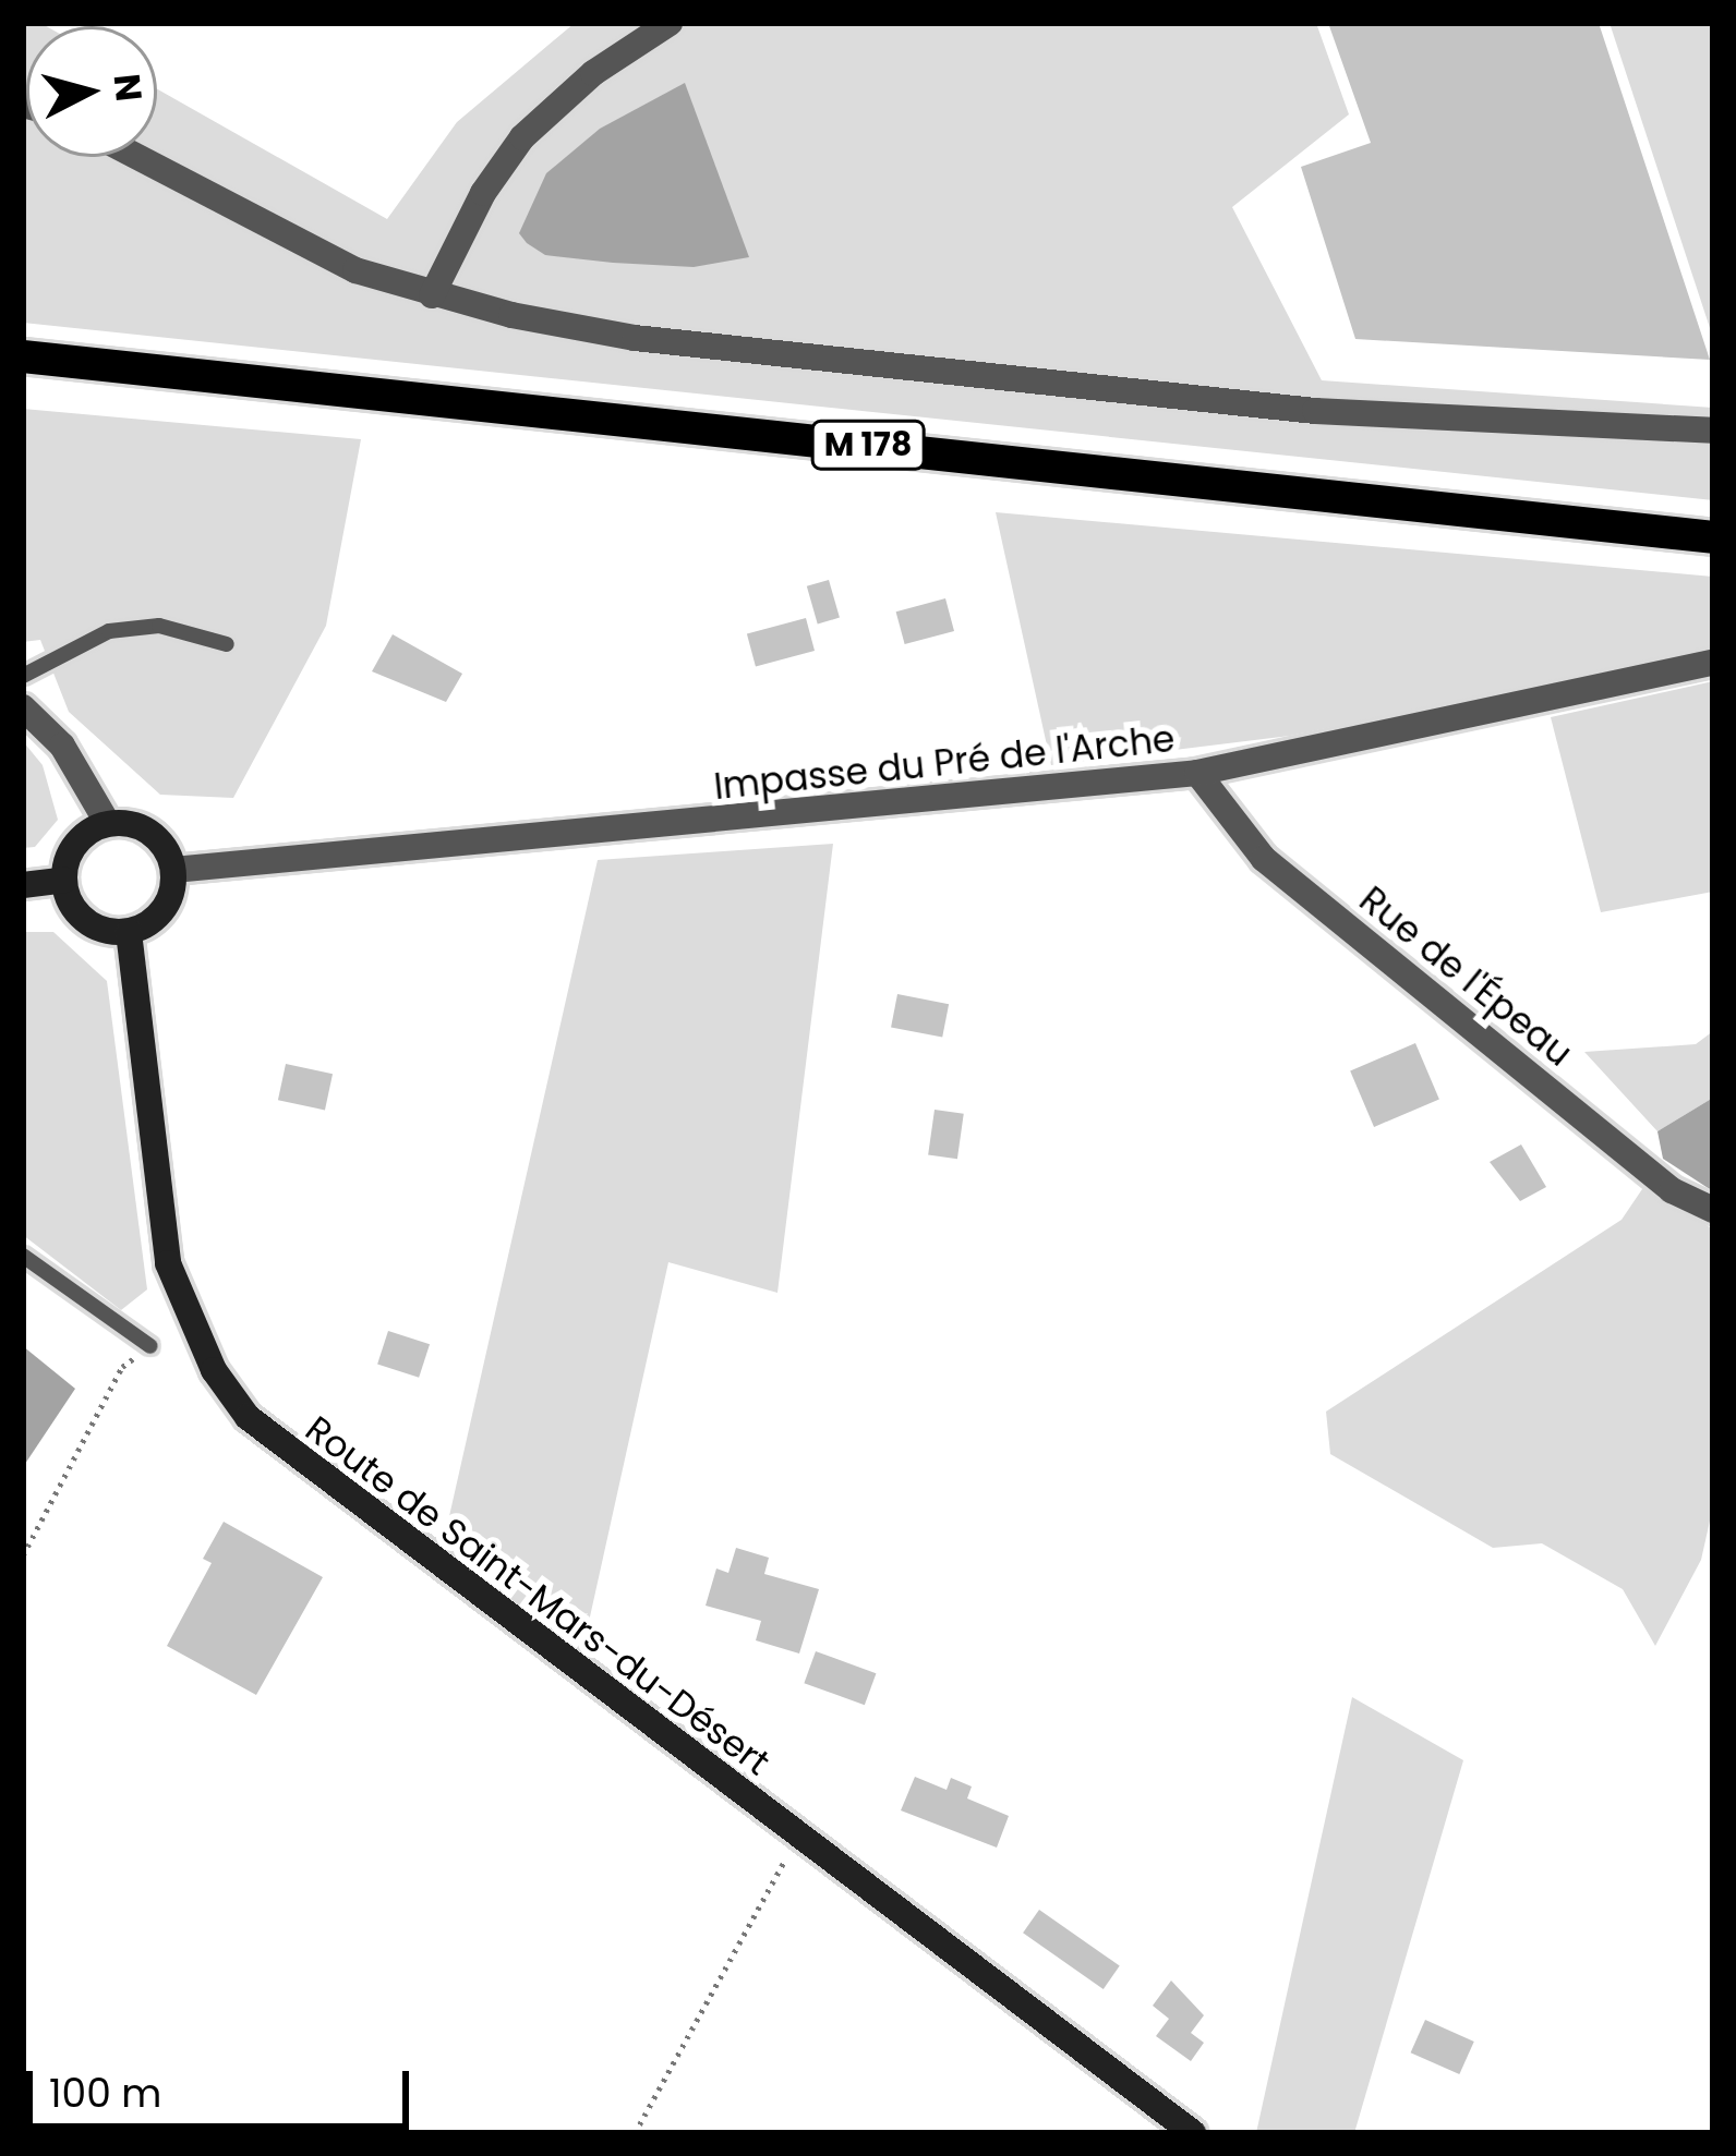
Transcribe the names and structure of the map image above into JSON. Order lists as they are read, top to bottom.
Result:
{
  "streets": {
    "main road": ["M 178", "Route de Saint-Mars-du-Désert"],
    "street": ["Impasse du Pré de l'Arche", "Rue de l'Épeau"]
  },
  "crossings": [
    ["Impasse du Pré de l'Arche", "Rue de l'Épeau"],
    ["Impasse du Pré de l'Arche", "Route de Saint-Mars-du-Désert"]
  ],
  "scale_bar": "100 m",
  "north": "right"
}
